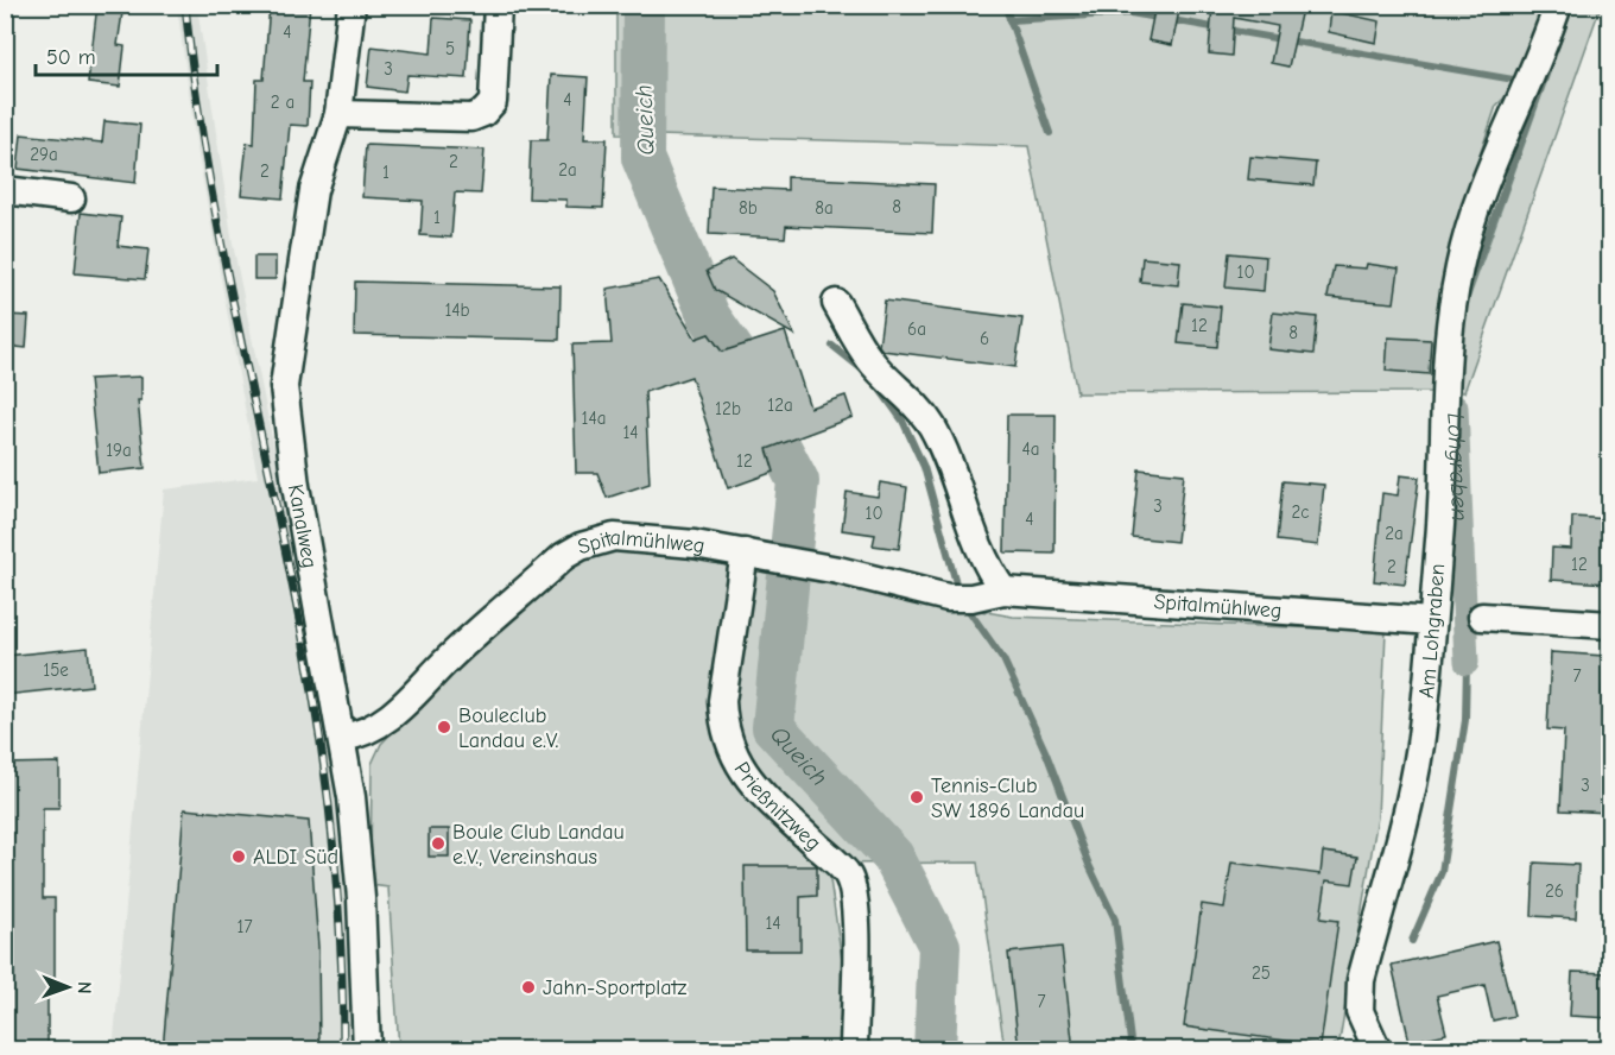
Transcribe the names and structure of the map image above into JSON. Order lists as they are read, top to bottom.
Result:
{
  "streets": {
    "street": [
      "Kanalweg",
      "Spitalmühlweg",
      "Am Lohgraben",
      "Prießnitzweg"
    ]
  },
  "crossings": [
    ["Kanalweg", "Spitalmühlweg"],
    ["Spitalmühlweg", "Am Lohgraben"],
    ["Spitalmühlweg", "Prießnitzweg"]
  ],
  "water": ["Queich", "Lohgraben"],
  "places": [
    "Bouleclub Landau e.V.",
    "Tennis-Club SW 1896 Landau",
    "Boule Club Landau e.V., Vereinshaus",
    "ALDI Süd",
    "Jahn-Sportplatz"
  ],
  "house_numbers": [
    "4",
    "5",
    "3",
    "4",
    "2 a",
    "29a",
    "2",
    "2a",
    "2",
    "1",
    "8",
    "8b",
    "8a",
    "1",
    "10",
    "14b",
    "12",
    "6a",
    "8",
    "6",
    "12a",
    "12b",
    "14a",
    "14",
    "4a",
    "19a",
    "12",
    "3",
    "2c",
    "10",
    "4",
    "2a",
    "12",
    "2",
    "15e",
    "7",
    "3",
    "26",
    "14",
    "17",
    "25",
    "7"
  ],
  "scale_bar": "50 m",
  "north": "right"
}
